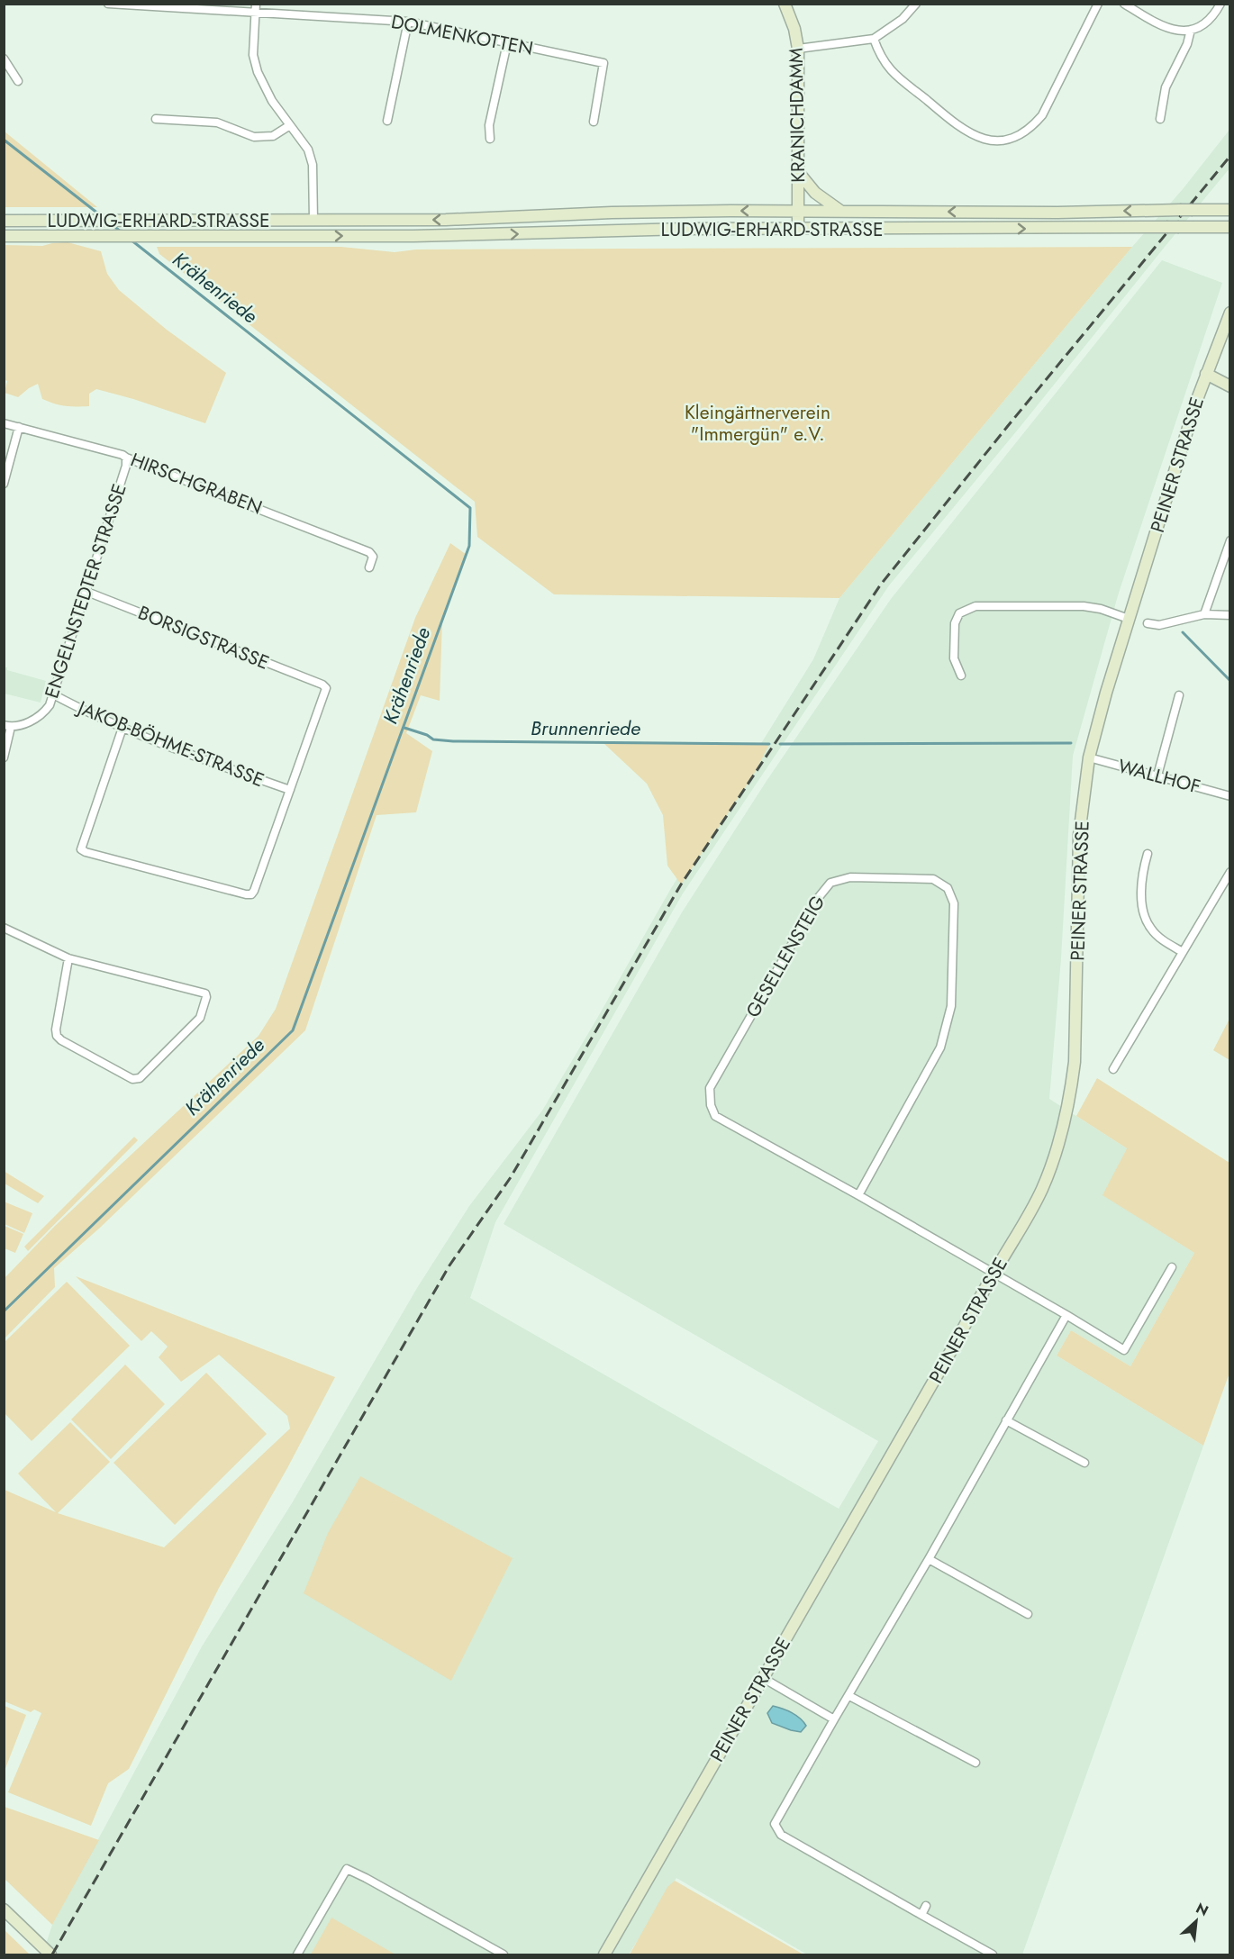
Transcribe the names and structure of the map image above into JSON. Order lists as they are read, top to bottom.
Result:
{
  "streets": {
    "main road": ["KRANICHDAMM", "LUDWIG-ERHARD-STRASSE", "PEINER STRASSE"],
    "street": [
      "DOLMENKOTTEN",
      "HIRSCHGRABEN",
      "ENGELNSTEDTER STRASSE",
      "BORSIGSTRASSE",
      "JAKOB-BÖHME-STRASSE",
      "WALLHOF",
      "GESELLENSTEIG"
    ]
  },
  "crossings": [
    ["KRANICHDAMM", "LUDWIG-ERHARD-STRASSE"],
    ["PEINER STRASSE", "WALLHOF"],
    ["PEINER STRASSE", "GESELLENSTEIG"],
    ["HIRSCHGRABEN", "ENGELNSTEDTER STRASSE"],
    ["ENGELNSTEDTER STRASSE", "BORSIGSTRASSE"],
    ["ENGELNSTEDTER STRASSE", "JAKOB-BÖHME-STRASSE"],
    ["BORSIGSTRASSE", "JAKOB-BÖHME-STRASSE"]
  ],
  "water": ["Krähenriede", "Brunnenriede"],
  "parks": ["Kleingärtnerverein \"Immergün\" e.V."],
  "north": "top right"
}
